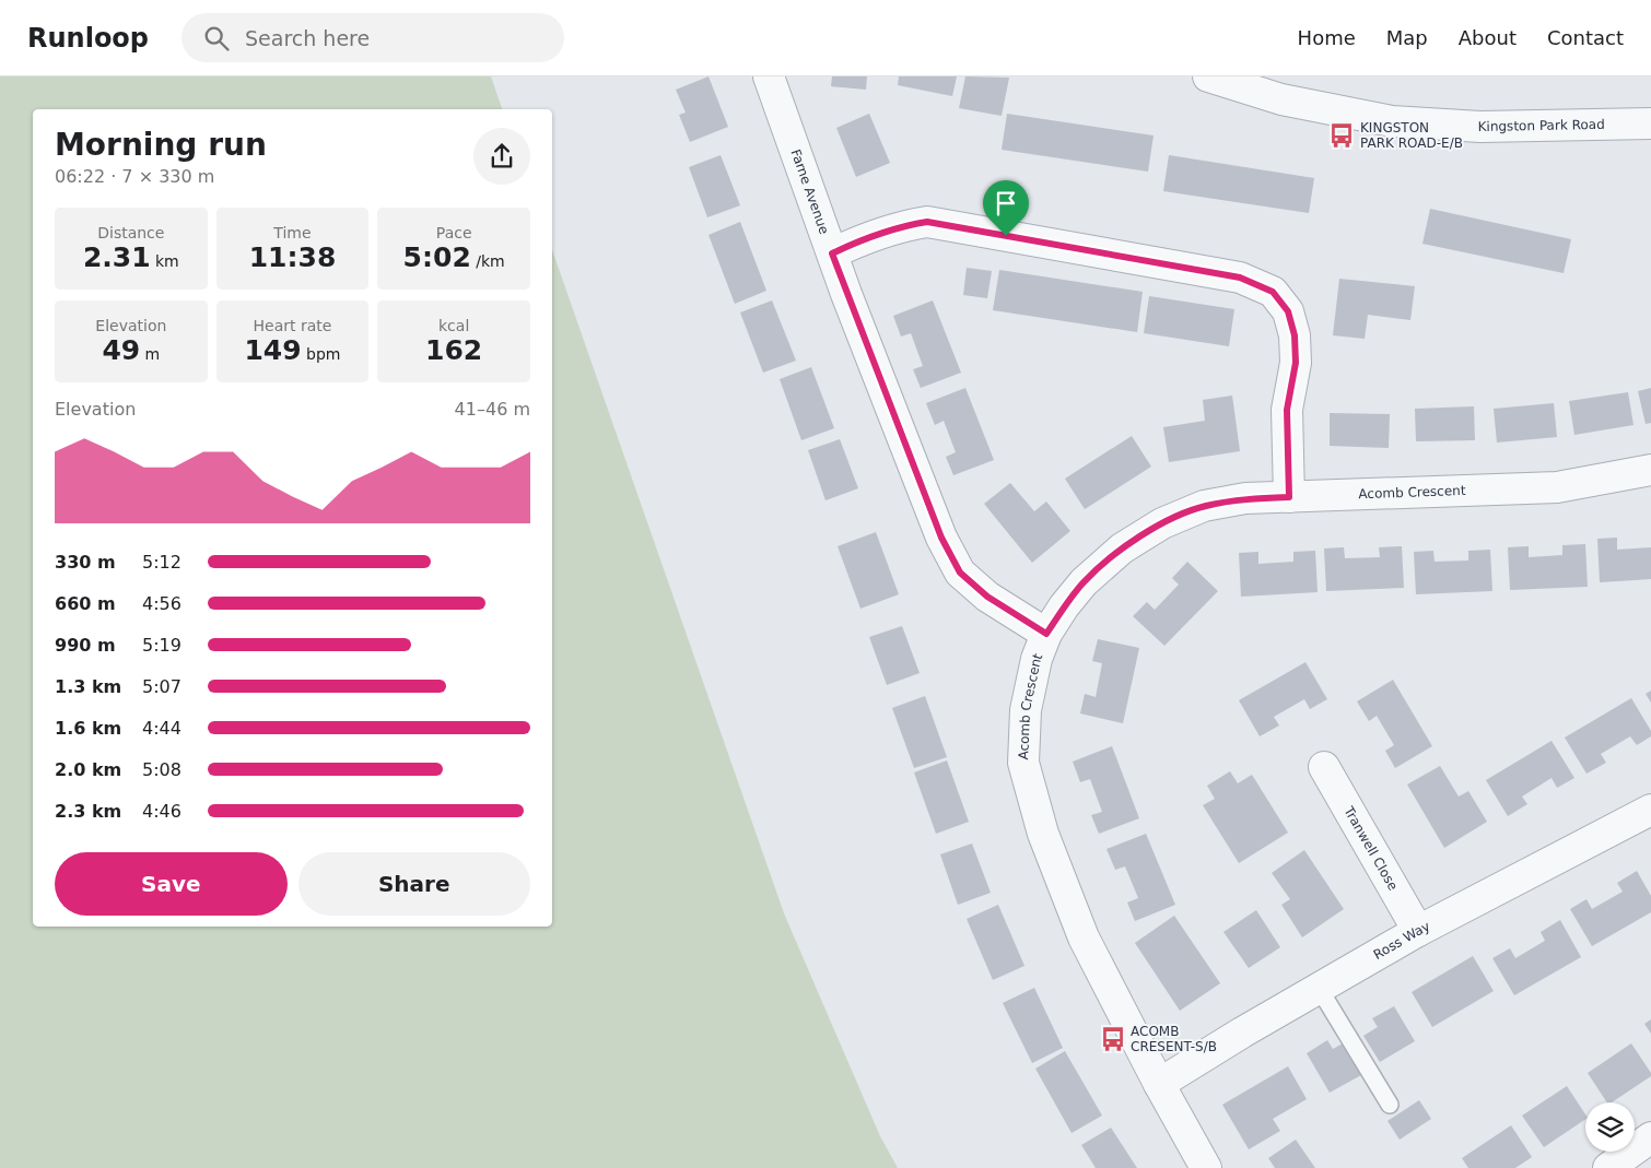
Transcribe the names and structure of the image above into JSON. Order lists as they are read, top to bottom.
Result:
{
  "streets": {
    "street": [
      "Kingston Park Road",
      "Farne Avenue",
      "Acomb Crescent",
      "Tranwell Close",
      "Ross Way"
    ]
  },
  "crossings": [
    ["Farne Avenue", "Acomb Crescent"],
    ["Acomb Crescent", "Ross Way"],
    ["Tranwell Close", "Ross Way"]
  ],
  "places": {
    "bus stop": ["KINGSTON PARK ROAD-E/B", "ACOMB CRESENT-S/B"]
  },
  "page": {
    "header": "Runloop",
    "search": "Search here",
    "nav": [
      "Home",
      "Map",
      "About",
      "Contact"
    ],
    "heading": ["Morning run", "06:22 · 7 × 330 m"],
    "stats": [
      ["Distance", "2.31 km"],
      ["Time", "11:38"],
      ["Pace", "5:02 /km"],
      ["Elevation", "49 m"],
      ["Heart rate", "149 bpm"],
      ["kcal", "162"]
    ],
    "chart": ["Elevation", "41–46 m"],
    "list": [
      {
        "name": "330 m",
        "note": "5:12"
      },
      {
        "name": "660 m",
        "note": "4:56"
      },
      {
        "name": "990 m",
        "note": "5:19"
      },
      {
        "name": "1.3 km",
        "note": "5:07"
      },
      {
        "name": "1.6 km",
        "note": "4:44"
      },
      {
        "name": "2.0 km",
        "note": "5:08"
      },
      {
        "name": "2.3 km",
        "note": "4:46"
      }
    ],
    "buttons": ["Save", "Share"]
  }
}
